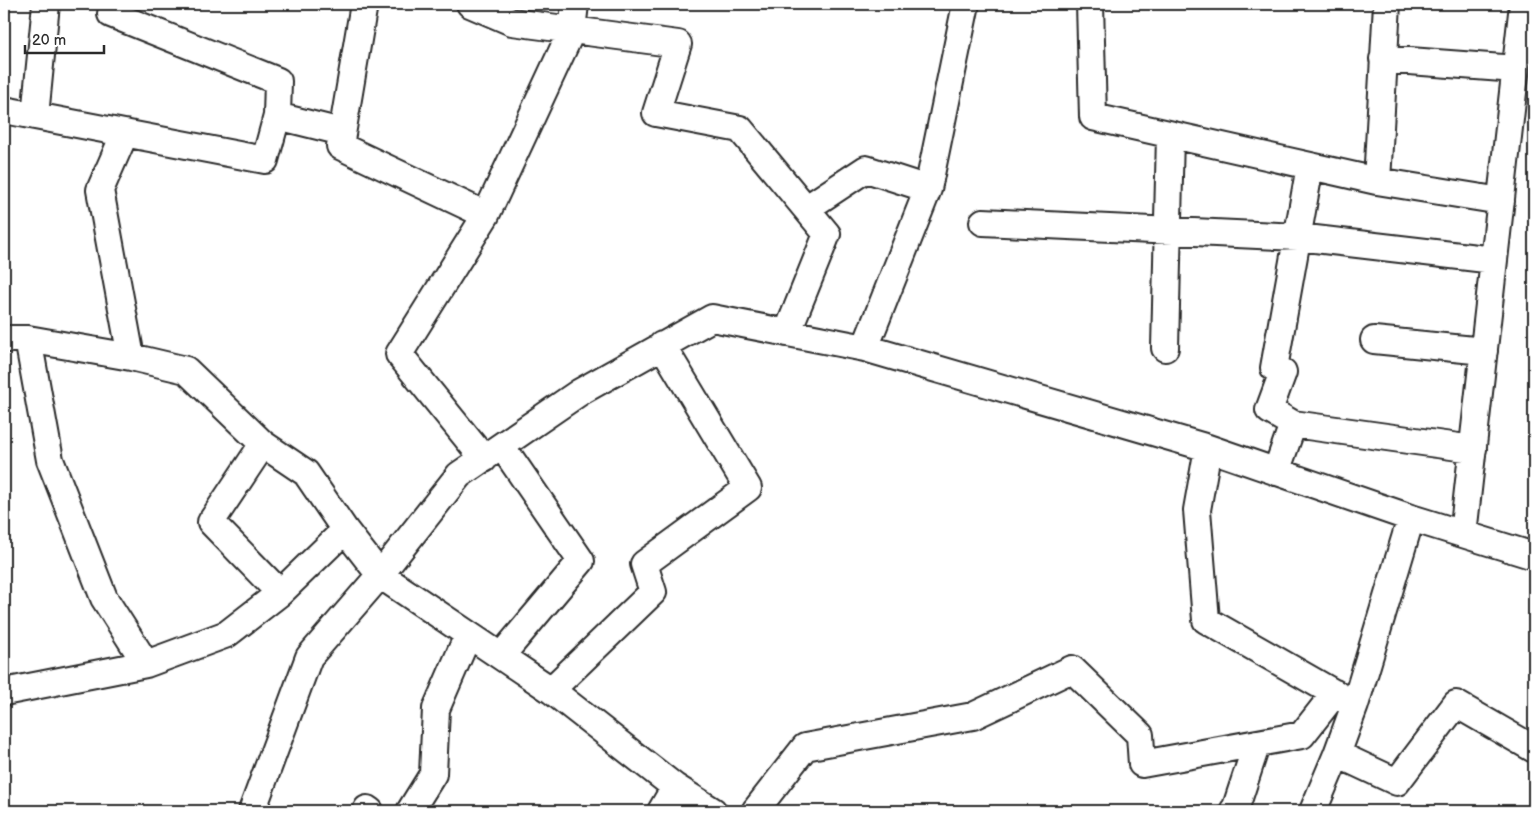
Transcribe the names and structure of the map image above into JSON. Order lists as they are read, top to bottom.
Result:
{
  "scale_bar": "20 m"
}
